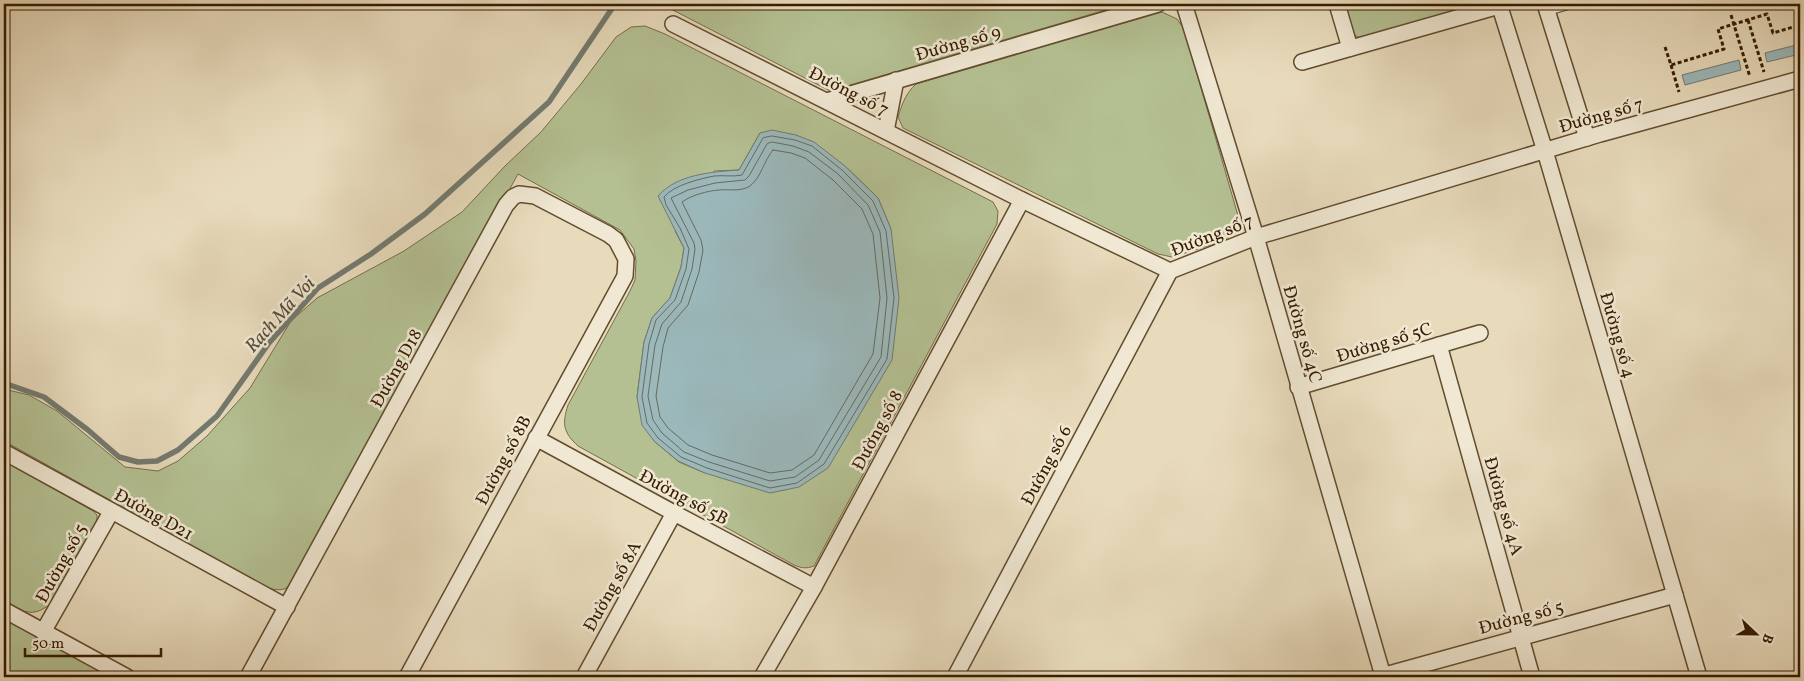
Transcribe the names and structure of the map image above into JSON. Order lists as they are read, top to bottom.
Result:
{
  "streets": {
    "street": [
      "Đường số 9",
      "Đường số 7",
      "Đường số 4C",
      "Đường số 4",
      "Đường số 5C",
      "Đường D18",
      "Đường số 8",
      "Đường số 8B",
      "Đường số 6",
      "Đường số 5B",
      "Đường số 4A",
      "Đường D21",
      "Đường số 5",
      "Đường số 8A"
    ]
  },
  "crossings": [
    ["Đường số 9", "Đường số 7"],
    ["Đường số 7", "Đường số 4C"],
    ["Đường số 7", "Đường số 4"],
    ["Đường số 7", "Đường số 8"],
    ["Đường số 7", "Đường số 6"],
    ["Đường số 4C", "Đường số 5C"],
    ["Đường số 4C", "Đường số 5"],
    ["Đường số 4", "Đường số 5"],
    ["Đường số 5C", "Đường số 4A"],
    ["Đường D18", "Đường số 8B"],
    ["Đường D18", "Đường D21"],
    ["Đường số 8", "Đường số 5B"],
    ["Đường số 8B", "Đường số 5B"],
    ["Đường số 5B", "Đường số 8A"],
    ["Đường số 4A", "Đường số 5"],
    ["Đường D21", "Đường số 5"]
  ],
  "water": ["Rạch Mã Voi"],
  "scale_bar": "50 m",
  "north": "right"
}
